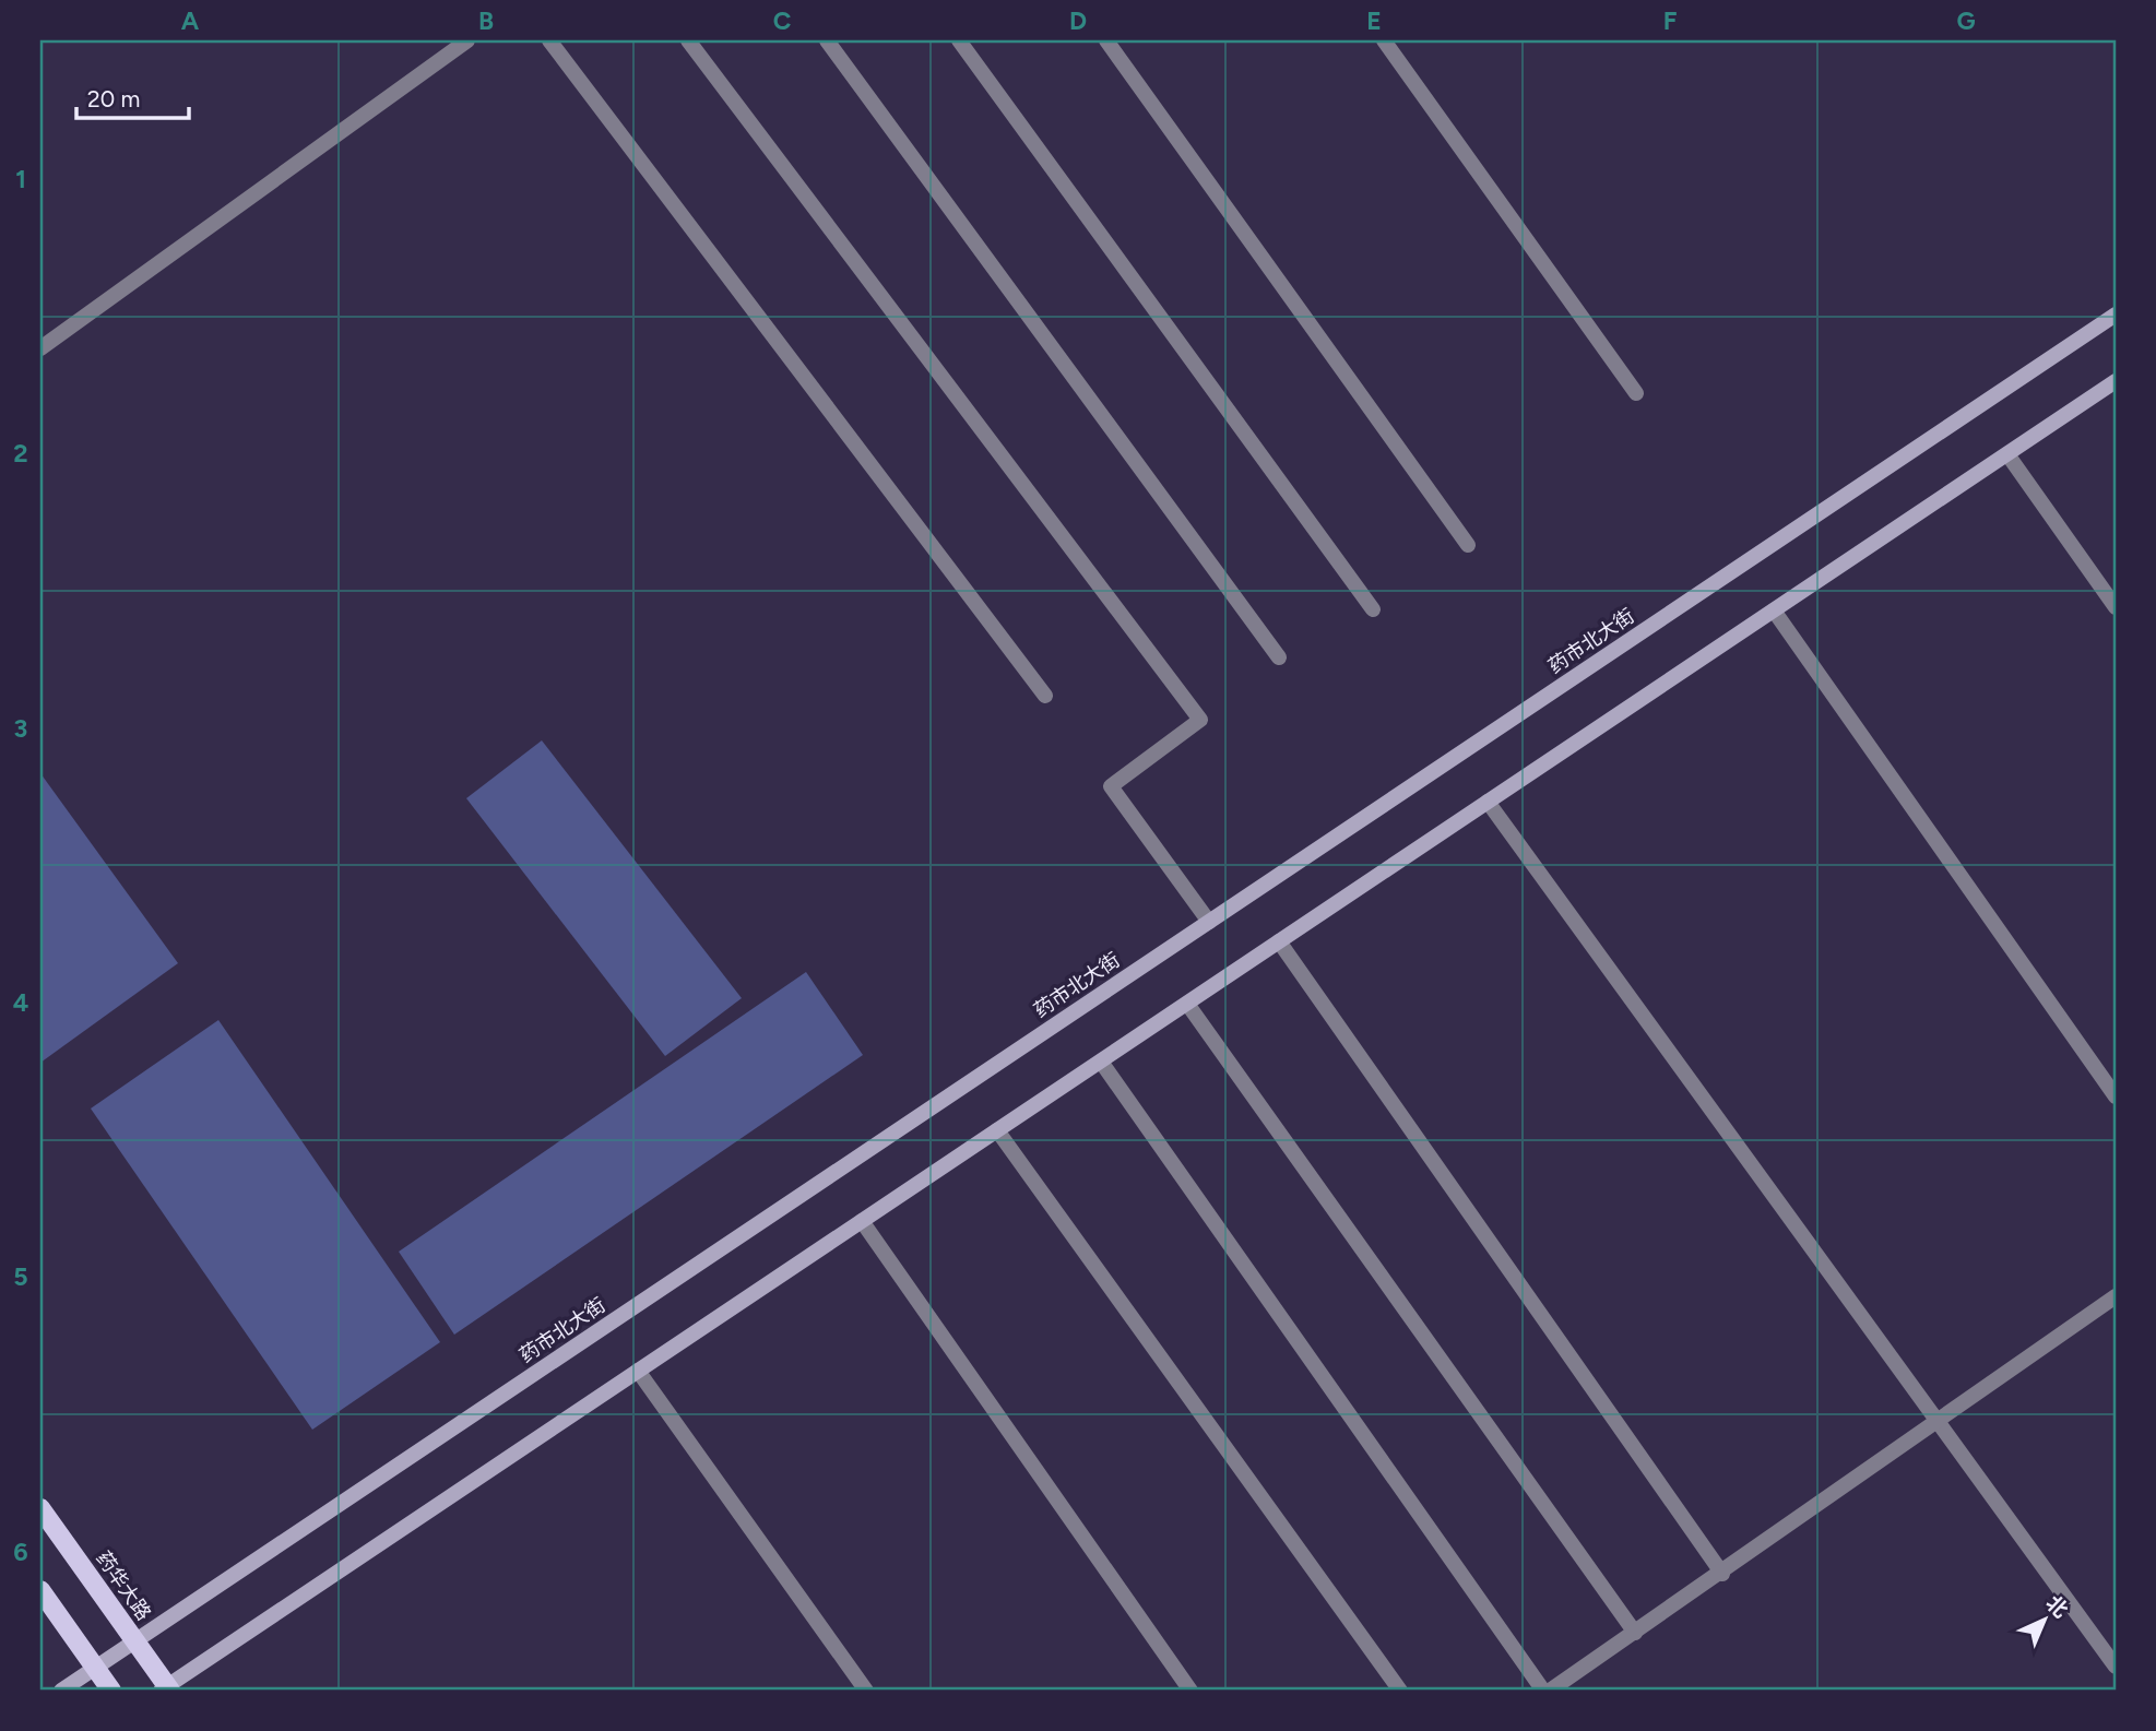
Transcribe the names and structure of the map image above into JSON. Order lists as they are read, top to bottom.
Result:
{
  "streets": {
    "main road": ["药市北大街", "药华大路"]
  },
  "crossings": [
    ["药市北大街", "药华大路"]
  ],
  "scale_bar": "20 m",
  "north": "top right",
  "grid": {
    "columns": [
      "A",
      "B",
      "C",
      "D",
      "E",
      "F",
      "G"
    ],
    "rows": [
      "1",
      "2",
      "3",
      "4",
      "5",
      "6"
    ]
  }
}
